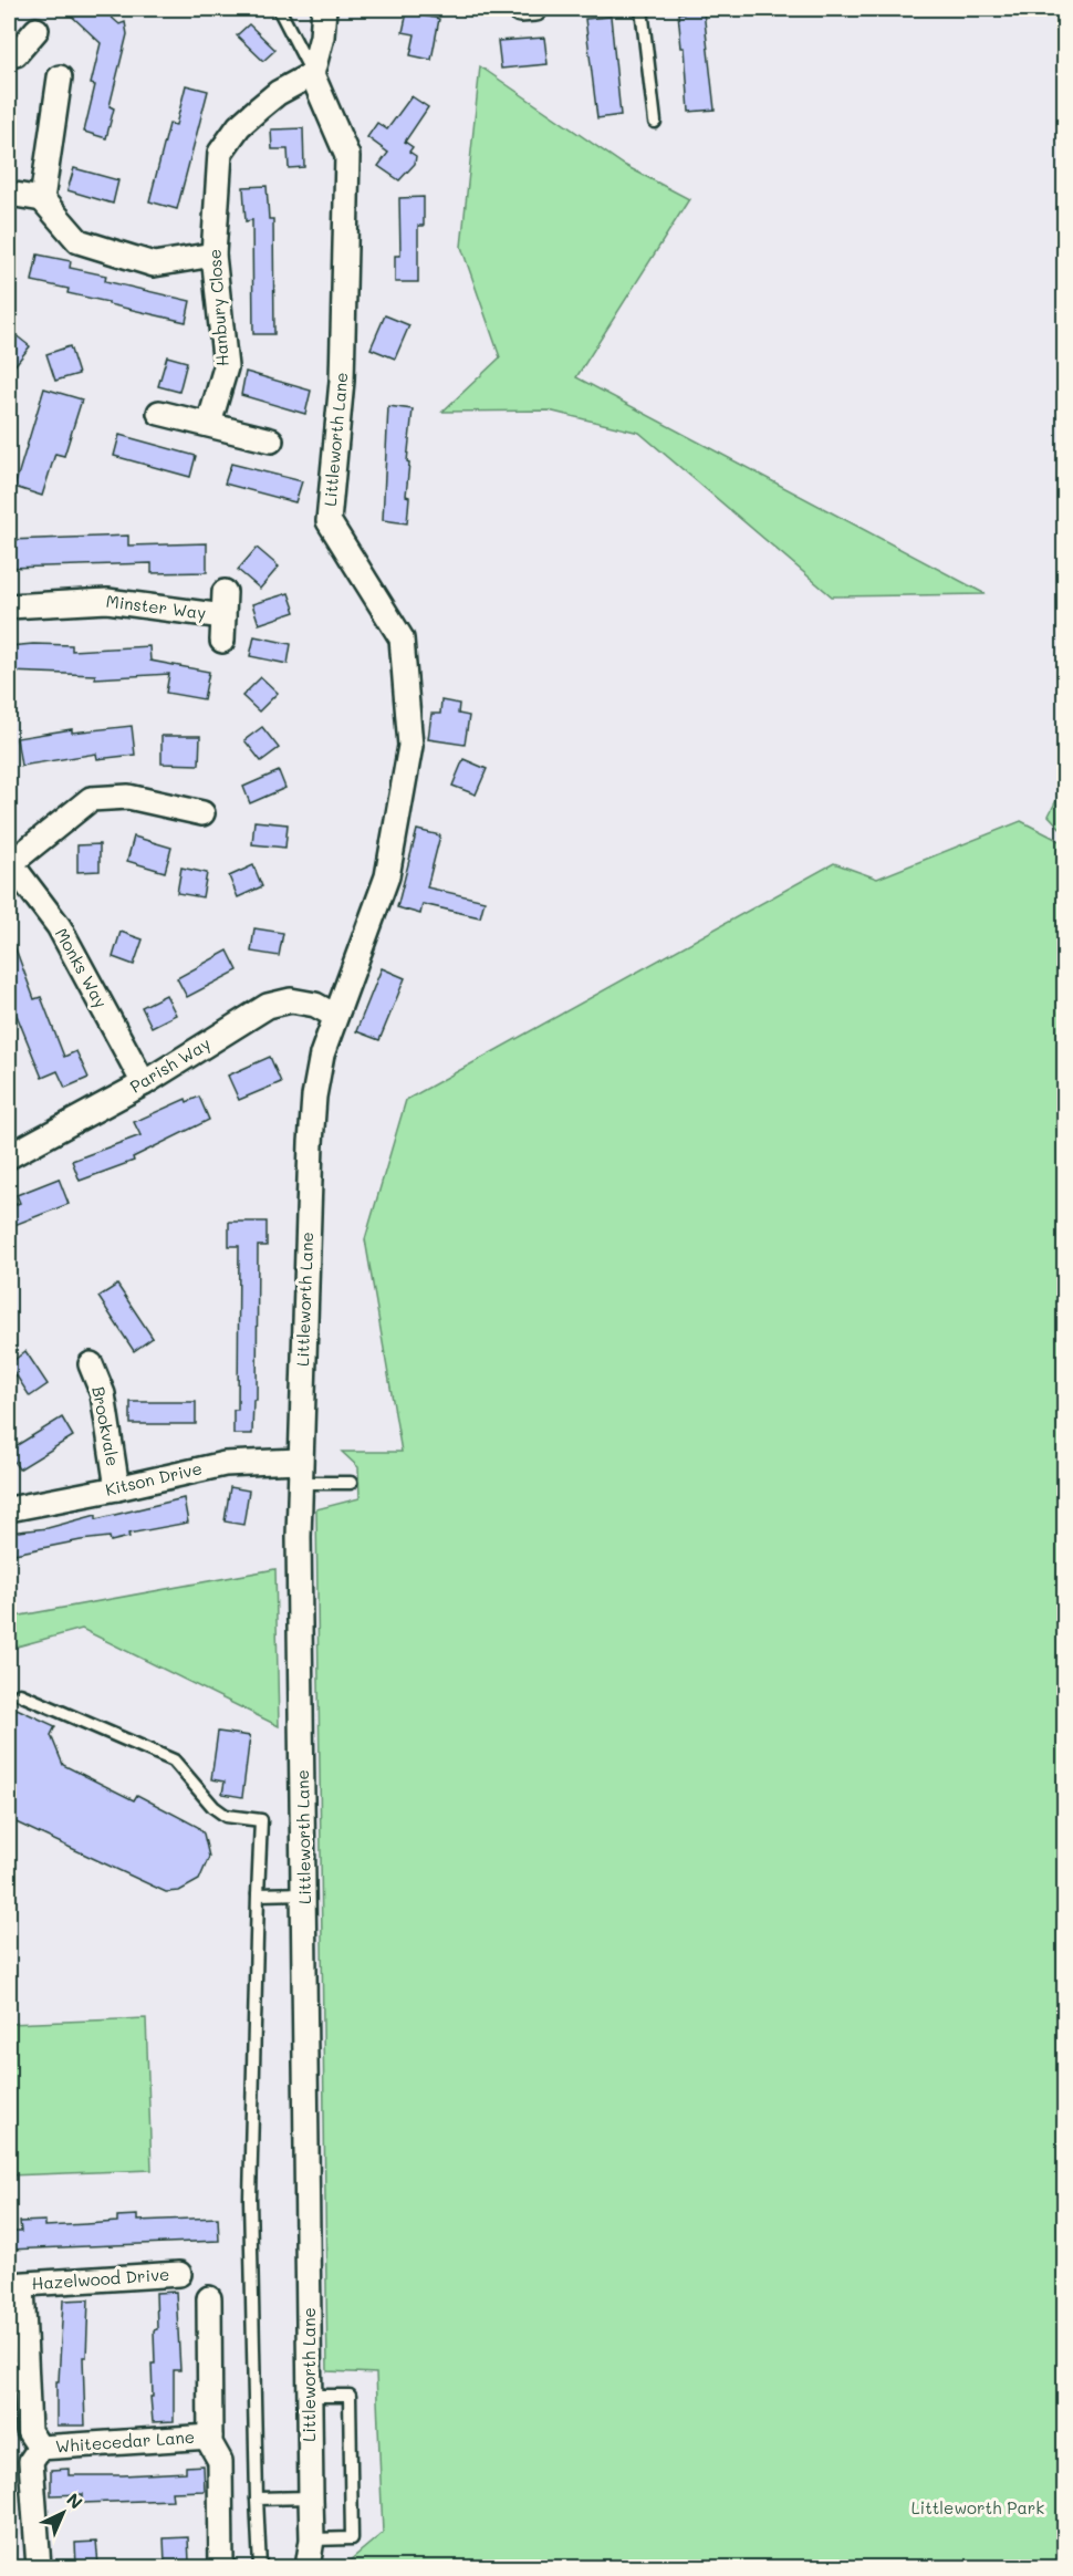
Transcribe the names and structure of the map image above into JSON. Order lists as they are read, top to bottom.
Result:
{
  "streets": {
    "street": [
      "Hanbury Close",
      "Littleworth Lane",
      "Minster Way",
      "Monks Way",
      "Parish Way",
      "Brookvale",
      "Kitson Drive",
      "Hazelwood Drive",
      "Whitecedar Lane"
    ]
  },
  "crossings": [
    ["Hanbury Close", "Littleworth Lane"],
    ["Littleworth Lane", "Parish Way"],
    ["Littleworth Lane", "Kitson Drive"],
    ["Monks Way", "Parish Way"],
    ["Brookvale", "Kitson Drive"],
    ["Hazelwood Drive", "Whitecedar Lane"]
  ],
  "parks": ["Littleworth Park"],
  "north": "top right"
}
